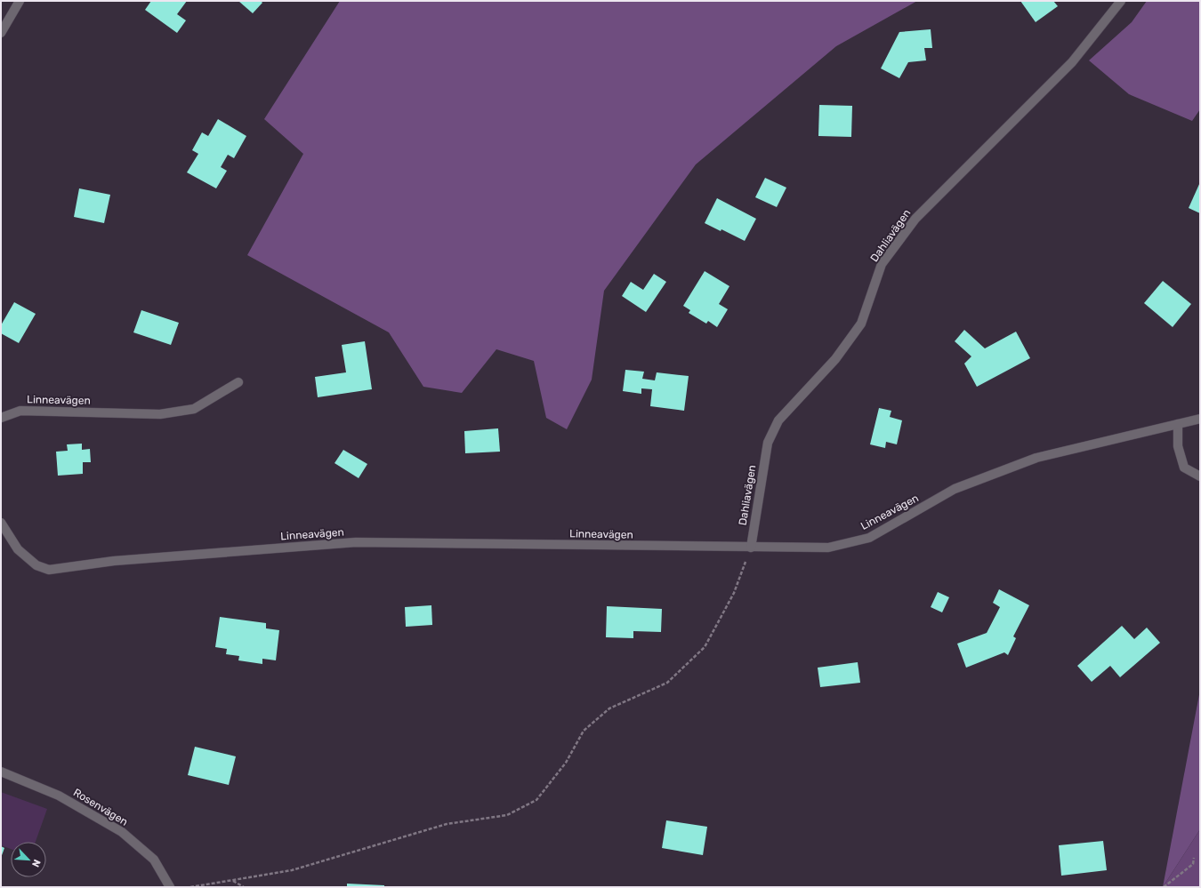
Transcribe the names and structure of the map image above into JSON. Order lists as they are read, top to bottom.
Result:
{
  "streets": {
    "street": ["Dahliavägen", "Linneavägen", "Rosenvägen"]
  },
  "crossings": [
    ["Dahliavägen", "Linneavägen"]
  ],
  "north": "bottom right"
}
